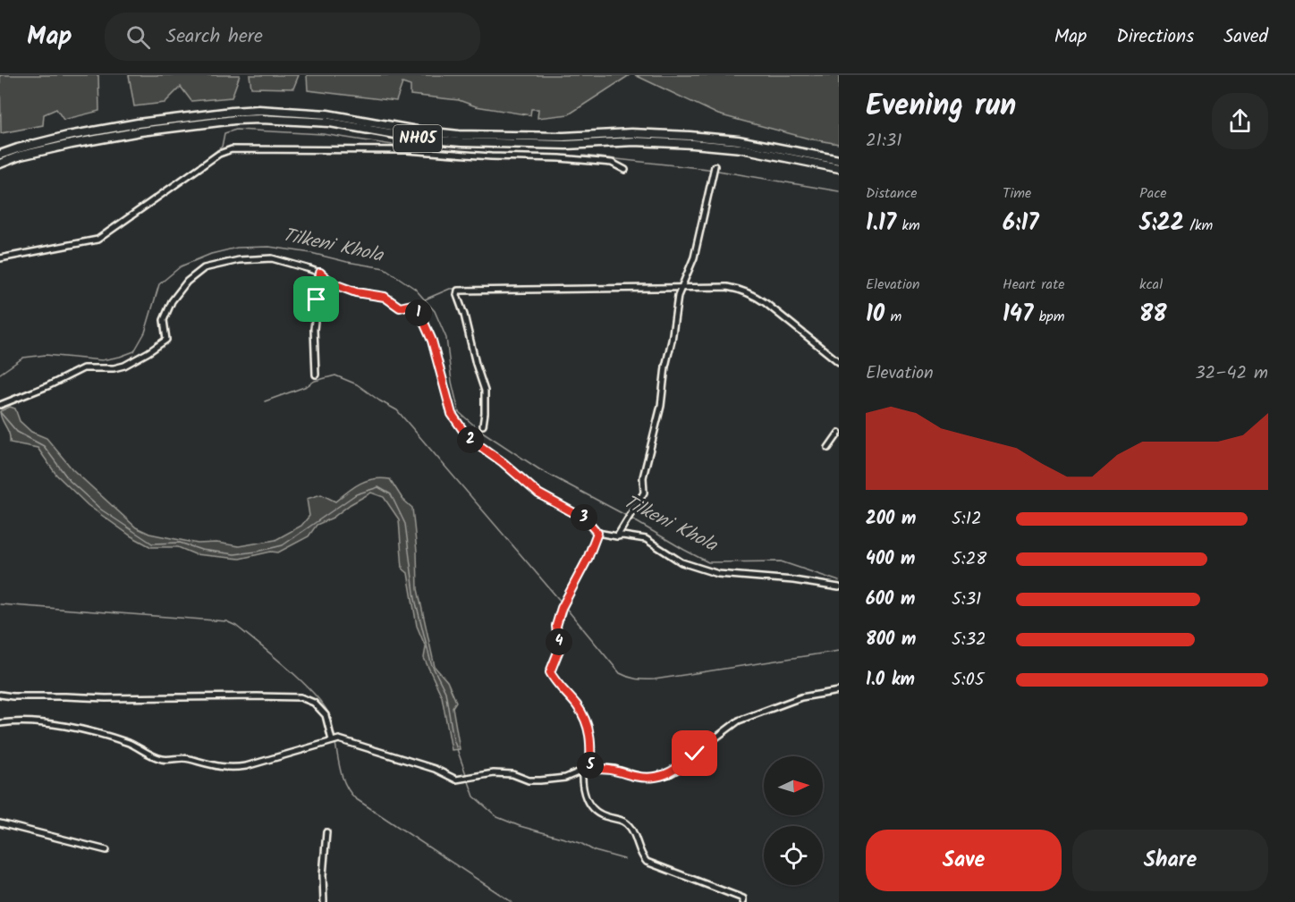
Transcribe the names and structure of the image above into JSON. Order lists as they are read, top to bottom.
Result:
{
  "streets": {
    "main road": ["NH05"]
  },
  "water": ["Tilkeni Khola"],
  "north": "right",
  "page": {
    "header": "Map",
    "search": "Search here",
    "nav": ["Map", "Directions", "Saved"],
    "heading": ["Evening run", "21:31"],
    "stats": [
      ["Distance", "1.17 km"],
      ["Time", "6:17"],
      ["Pace", "5:22 /km"],
      ["Elevation", "10 m"],
      ["Heart rate", "147 bpm"],
      ["kcal", "88"]
    ],
    "pins": [
      "1",
      "2",
      "3",
      "4",
      "5"
    ],
    "chart": ["Elevation", "32–42 m"],
    "list": [
      {
        "name": "200 m",
        "note": "5:12"
      },
      {
        "name": "400 m",
        "note": "5:28"
      },
      {
        "name": "600 m",
        "note": "5:31"
      },
      {
        "name": "800 m",
        "note": "5:32"
      },
      {
        "name": "1.0 km",
        "note": "5:05"
      }
    ],
    "buttons": ["Save", "Share"]
  }
}
